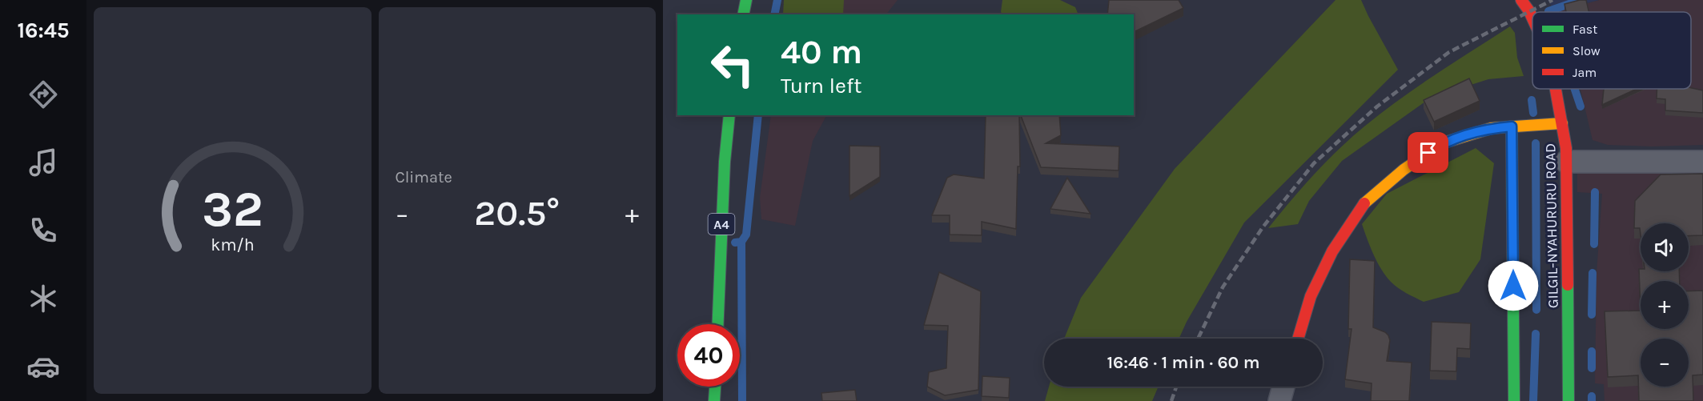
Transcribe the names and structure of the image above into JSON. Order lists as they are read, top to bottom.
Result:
{
  "streets": {
    "main road": ["A4", "GILGIL-NYAHURURU ROAD"]
  },
  "legend": ["Fast", "Slow", "Jam"],
  "page": {
    "tabs": "16:45",
    "tile": "Climate",
    "turn": ["40 m", "Turn left"],
    "heat": ["−", "20.5°", "+"],
    "map_buttons": ["+", "−"],
    "limit": "40",
    "trip": "16:46 · 1 min · 60 m",
    "gauge": ["32", "km/h"]
  }
}
